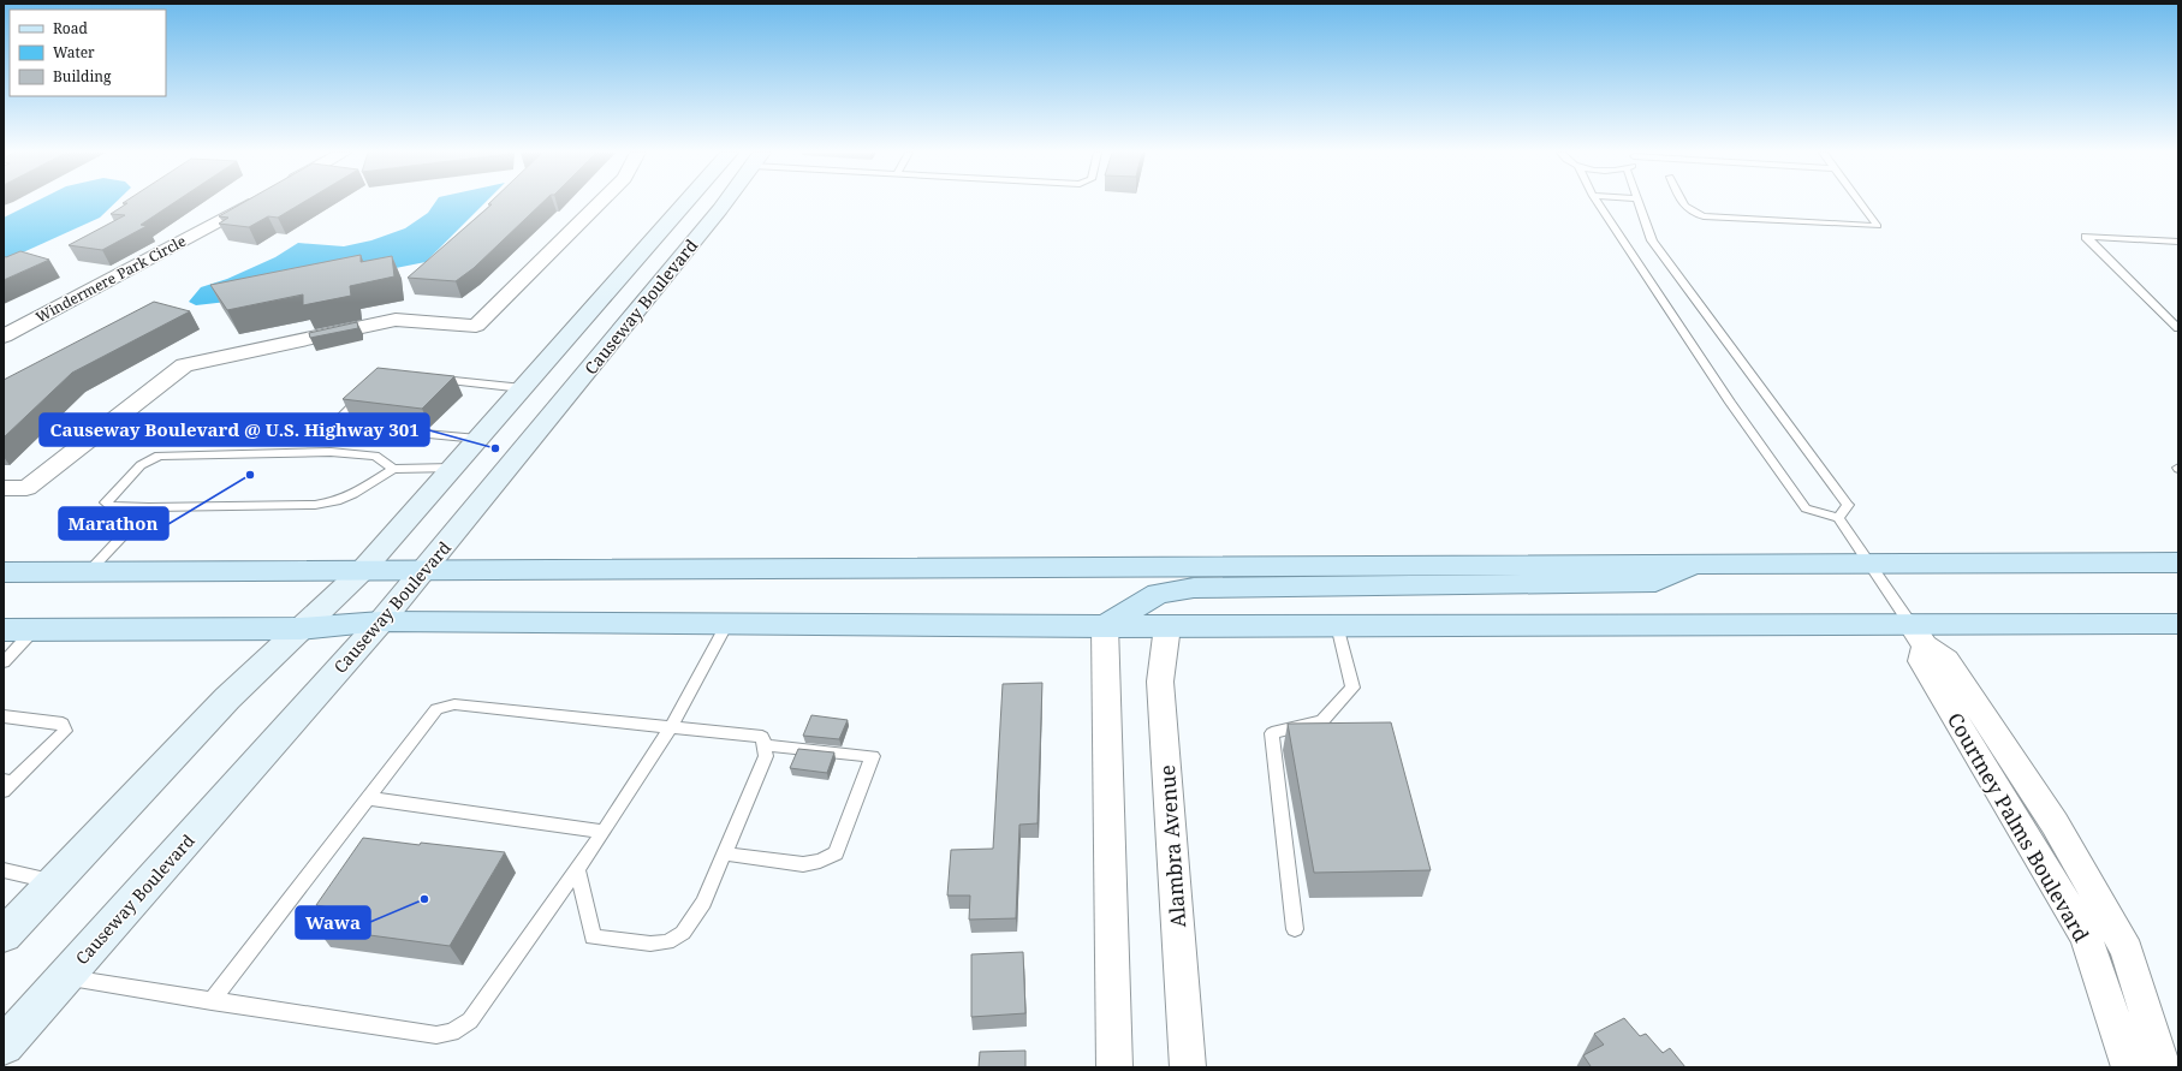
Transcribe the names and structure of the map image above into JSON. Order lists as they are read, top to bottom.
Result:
{
  "streets": {
    "main road": ["Causeway Boulevard"],
    "street": ["Windermere Park Circle", "Courtney Palms Boulevard", "Alambra Avenue"]
  },
  "places": ["Causeway Boulevard @ U.S. Highway 301", "Marathon", "Wawa"],
  "legend": ["Road", "Water", "Building"]
}
